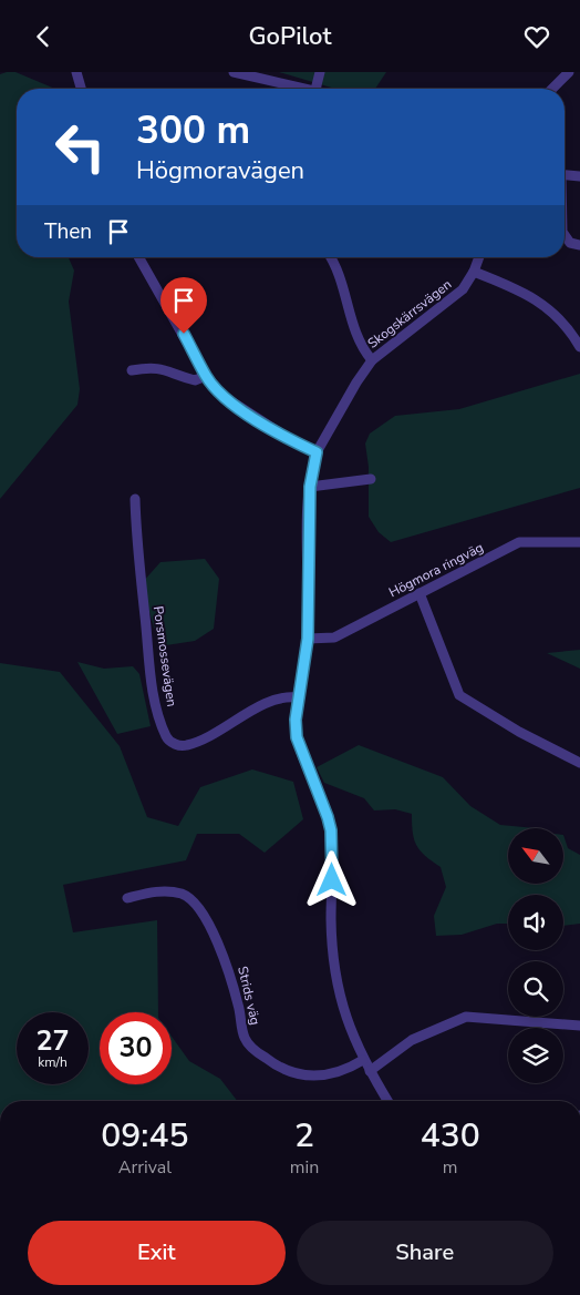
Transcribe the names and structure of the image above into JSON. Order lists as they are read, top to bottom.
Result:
{
  "streets": {
    "street": [
      "Skogskärrsvägen",
      "Högmora ringväg",
      "Porsmossevägen",
      "Strids väg"
    ]
  },
  "crossings": [
    ["Skogskärrsvägen", "Högmora ringväg"],
    ["Skogskärrsvägen", "Porsmossevägen"],
    ["Skogskärrsvägen", "Strids väg"]
  ],
  "north": "top left",
  "page": {
    "header": "GoPilot",
    "turn": ["300 m", "Högmoravägen"],
    "then": "Then",
    "speed": "27 km/h",
    "limit": "30",
    "eta": [
      "09:45",
      "Arrival",
      "2",
      "min",
      "430",
      "m"
    ],
    "buttons": ["Exit", "Share"]
  }
}
